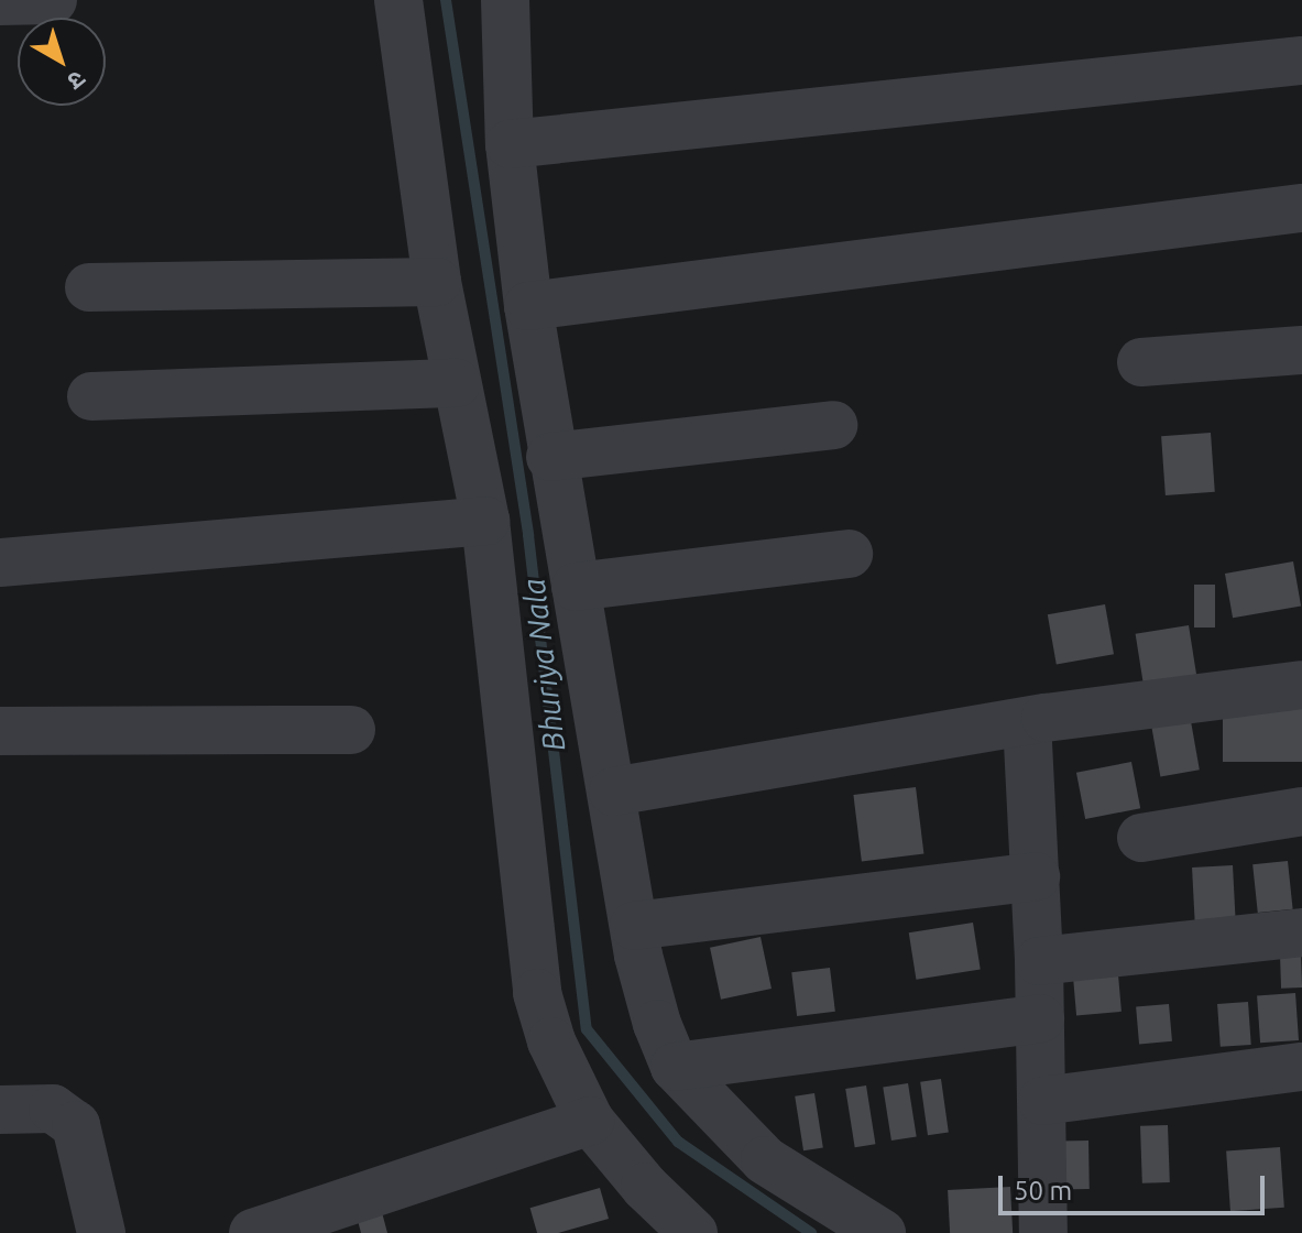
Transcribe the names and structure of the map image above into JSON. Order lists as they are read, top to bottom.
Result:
{
  "water": ["Bhuriya Nala"],
  "scale_bar": "50 m",
  "north": "bottom right"
}
